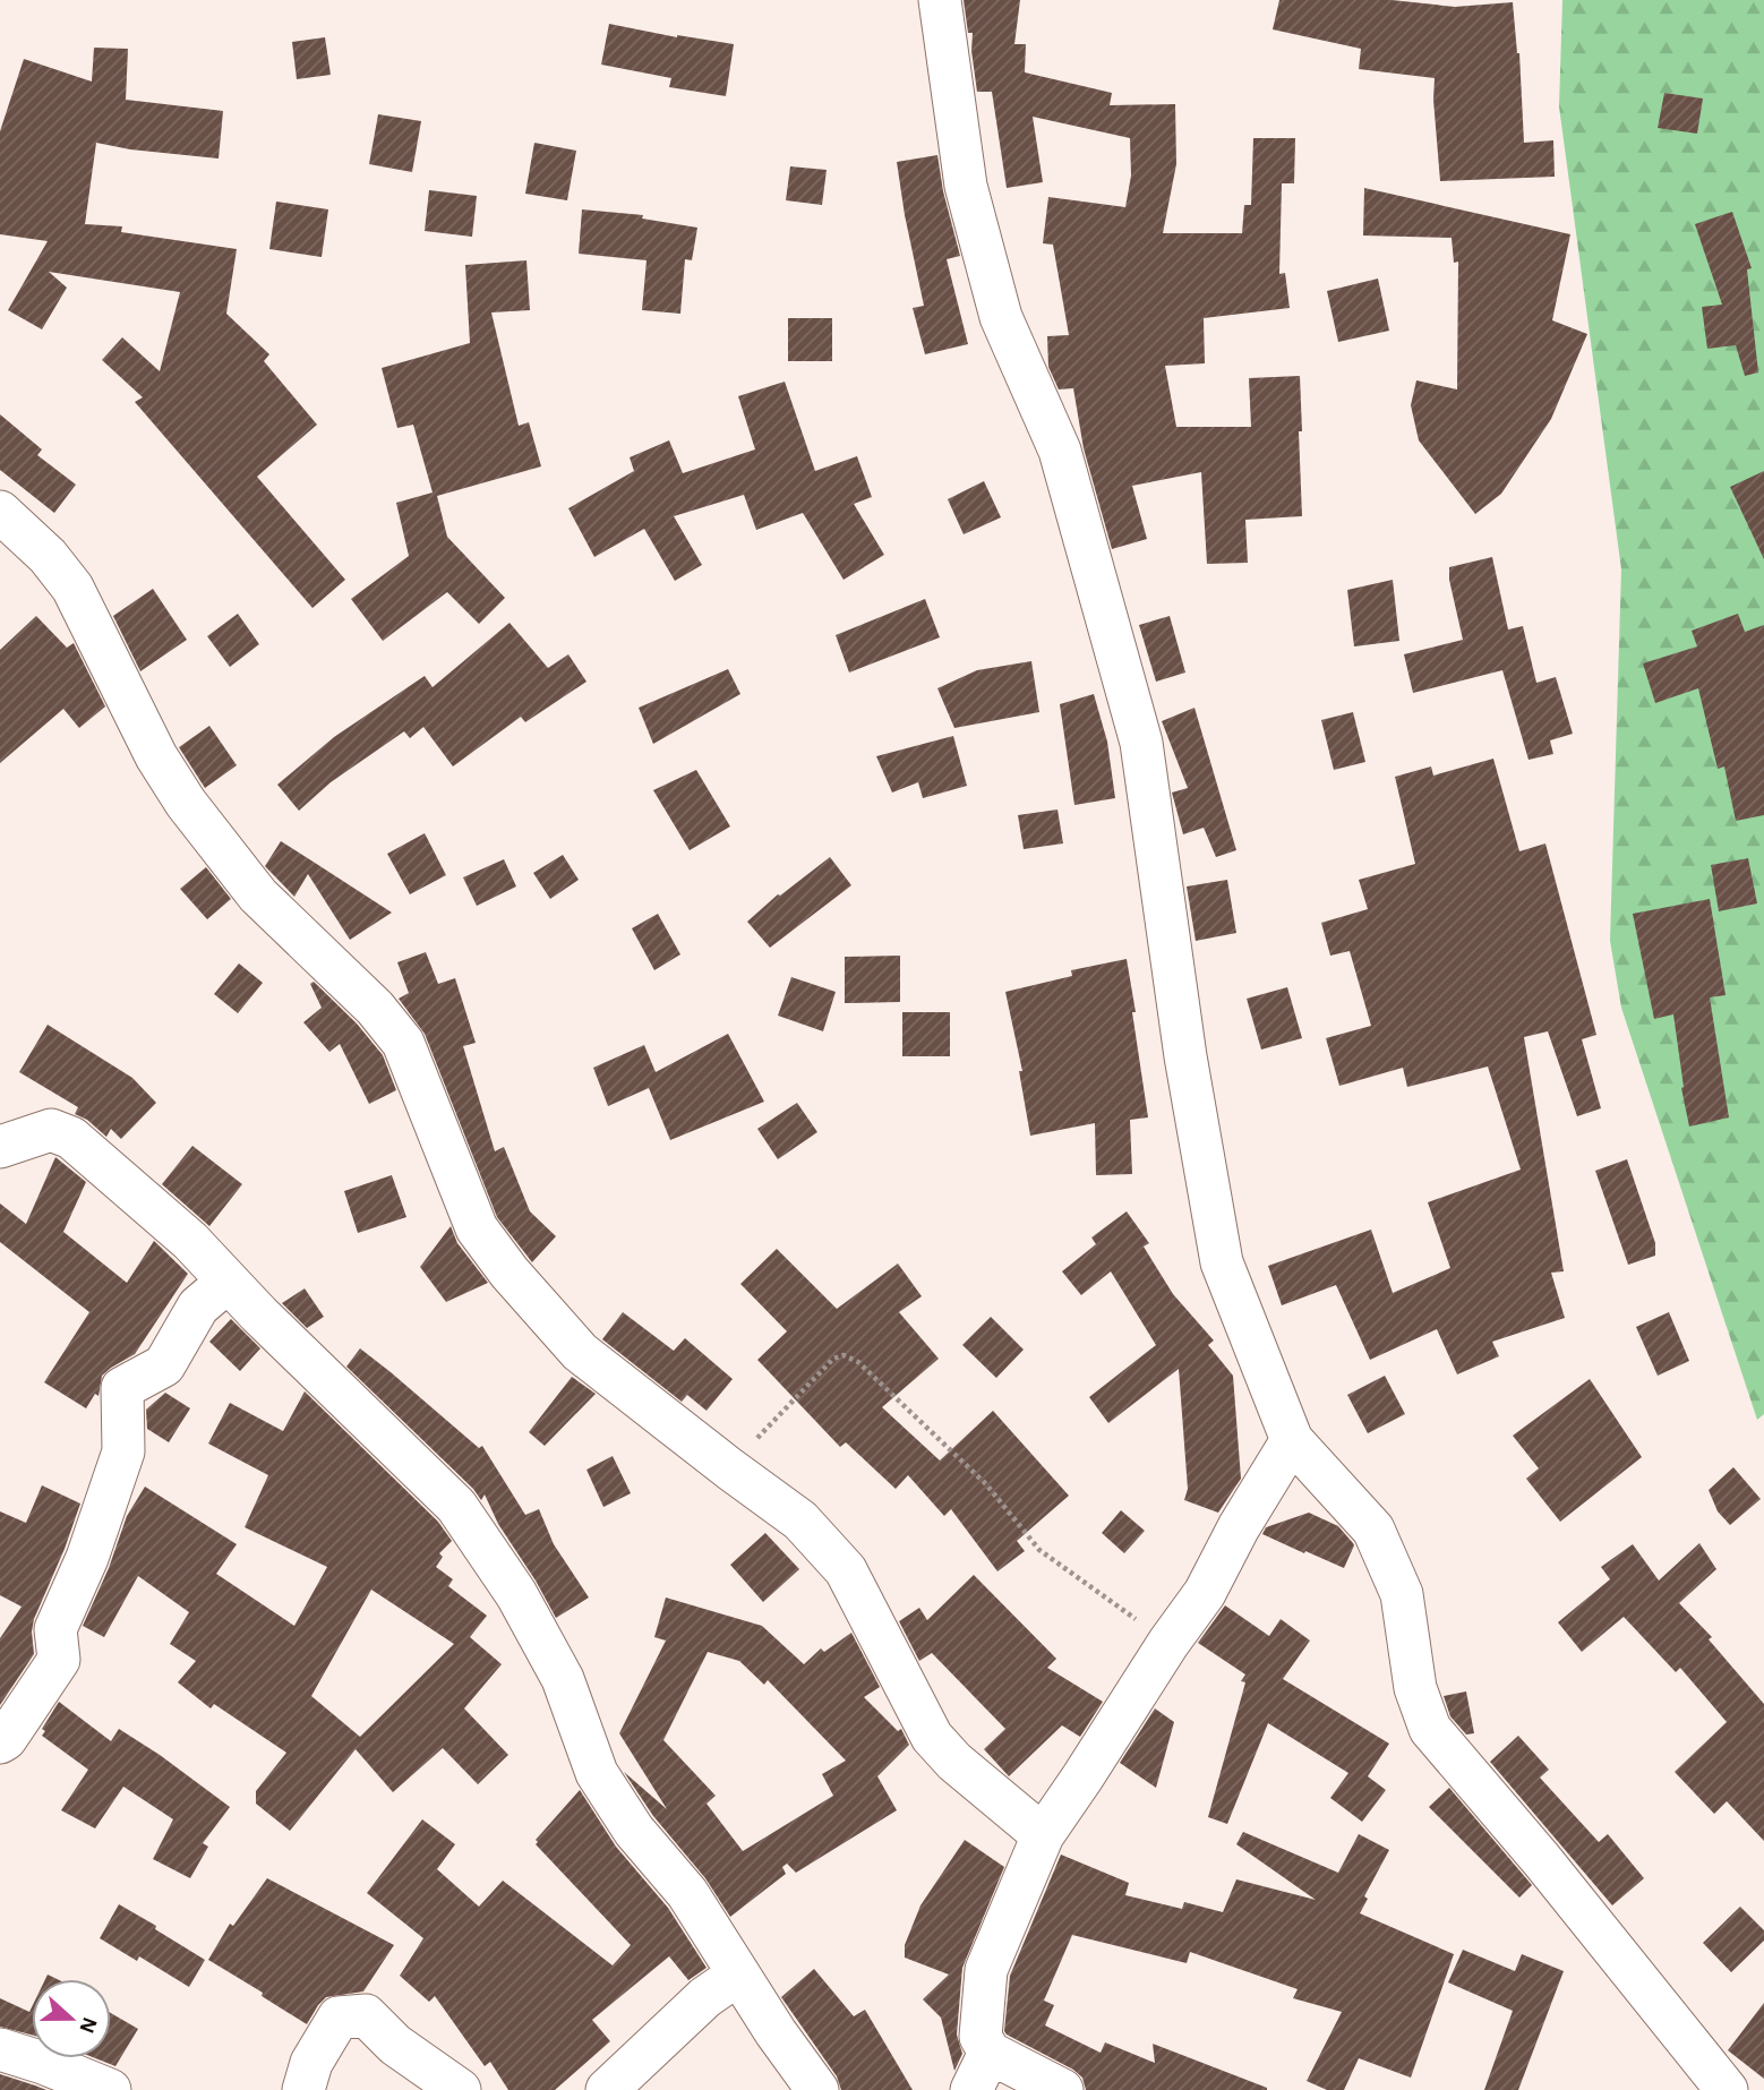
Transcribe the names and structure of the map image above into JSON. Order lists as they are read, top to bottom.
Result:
{
  "north": "right"
}
